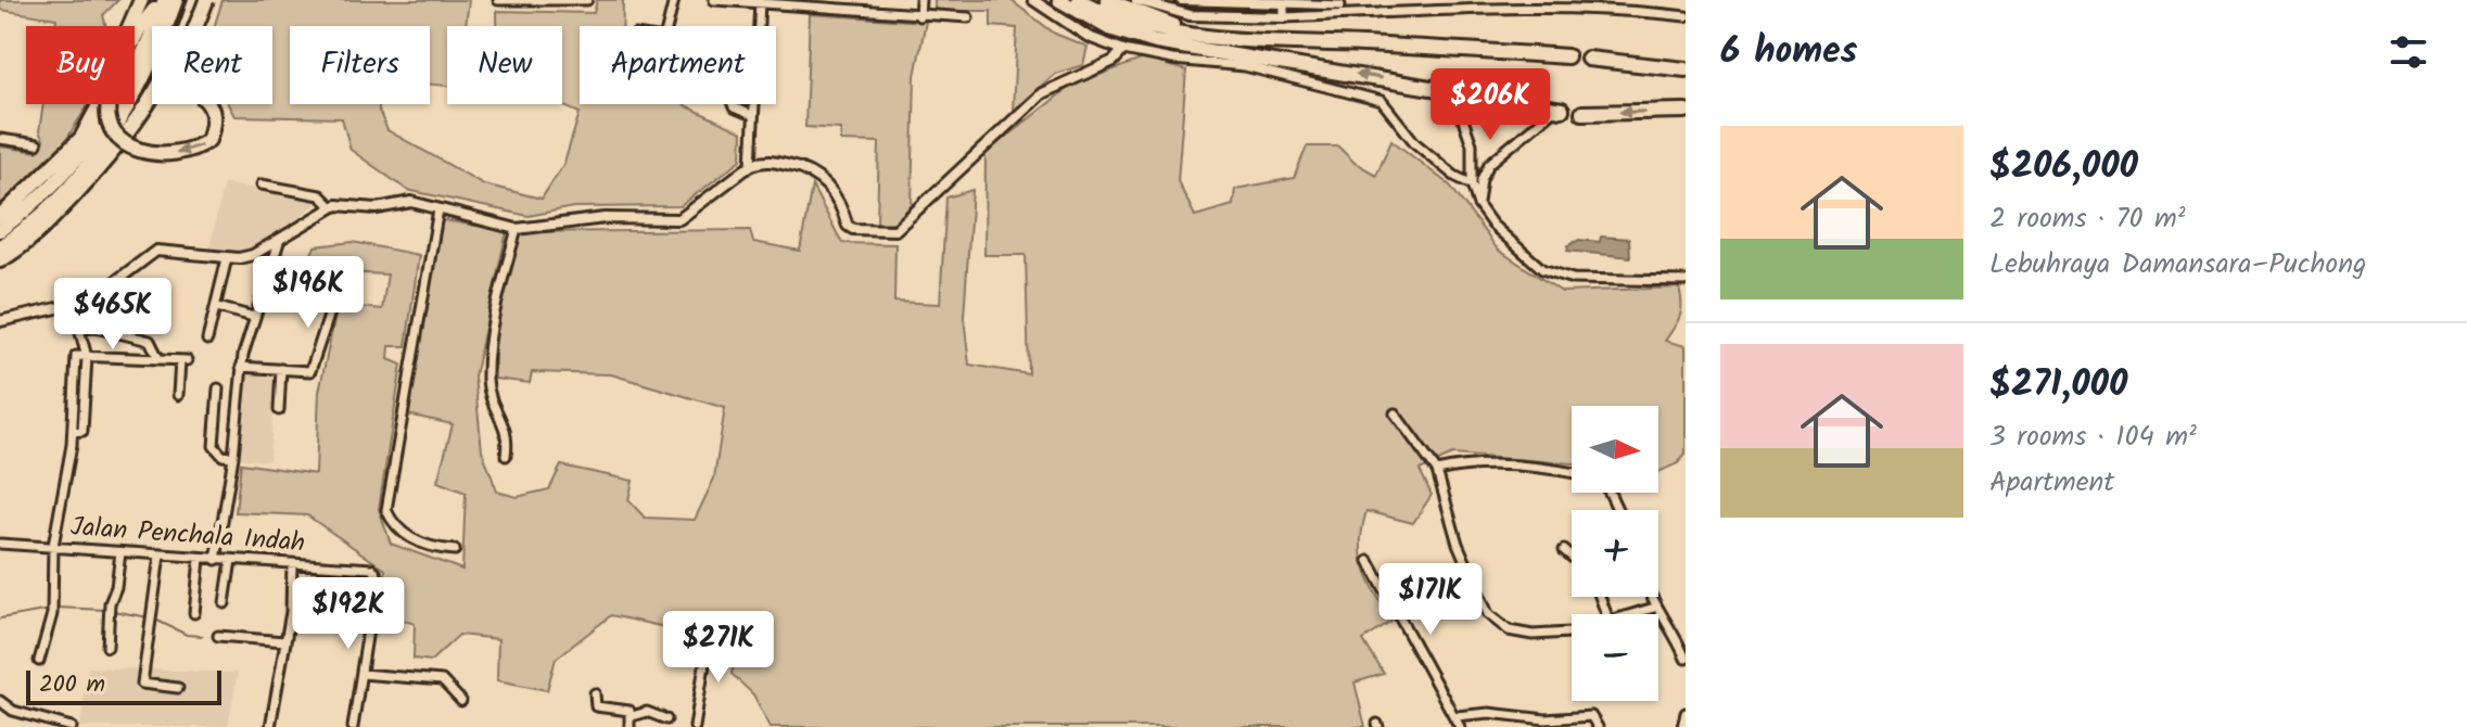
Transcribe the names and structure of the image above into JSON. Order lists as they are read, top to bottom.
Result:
{
  "streets": {
    "street": ["Jalan Penchala Indah"]
  },
  "scale_bar": "200 m",
  "north": "right",
  "page": {
    "heading": "6 homes",
    "chip": [
      "Buy",
      "Rent",
      "Filters",
      "New",
      "Apartment"
    ],
    "price": [
      "$206K",
      "$196K",
      "$465K",
      "$171K",
      "$192K",
      "$271K"
    ],
    "list": [
      {
        "name": "$206,000",
        "note": "2 rooms · 70 m² · Lebuhraya Damansara–Puchong"
      },
      {
        "name": "$271,000",
        "note": "3 rooms · 104 m² · Apartment"
      }
    ],
    "map_buttons": ["+", "−"],
    "scale": "200 m"
  }
}
